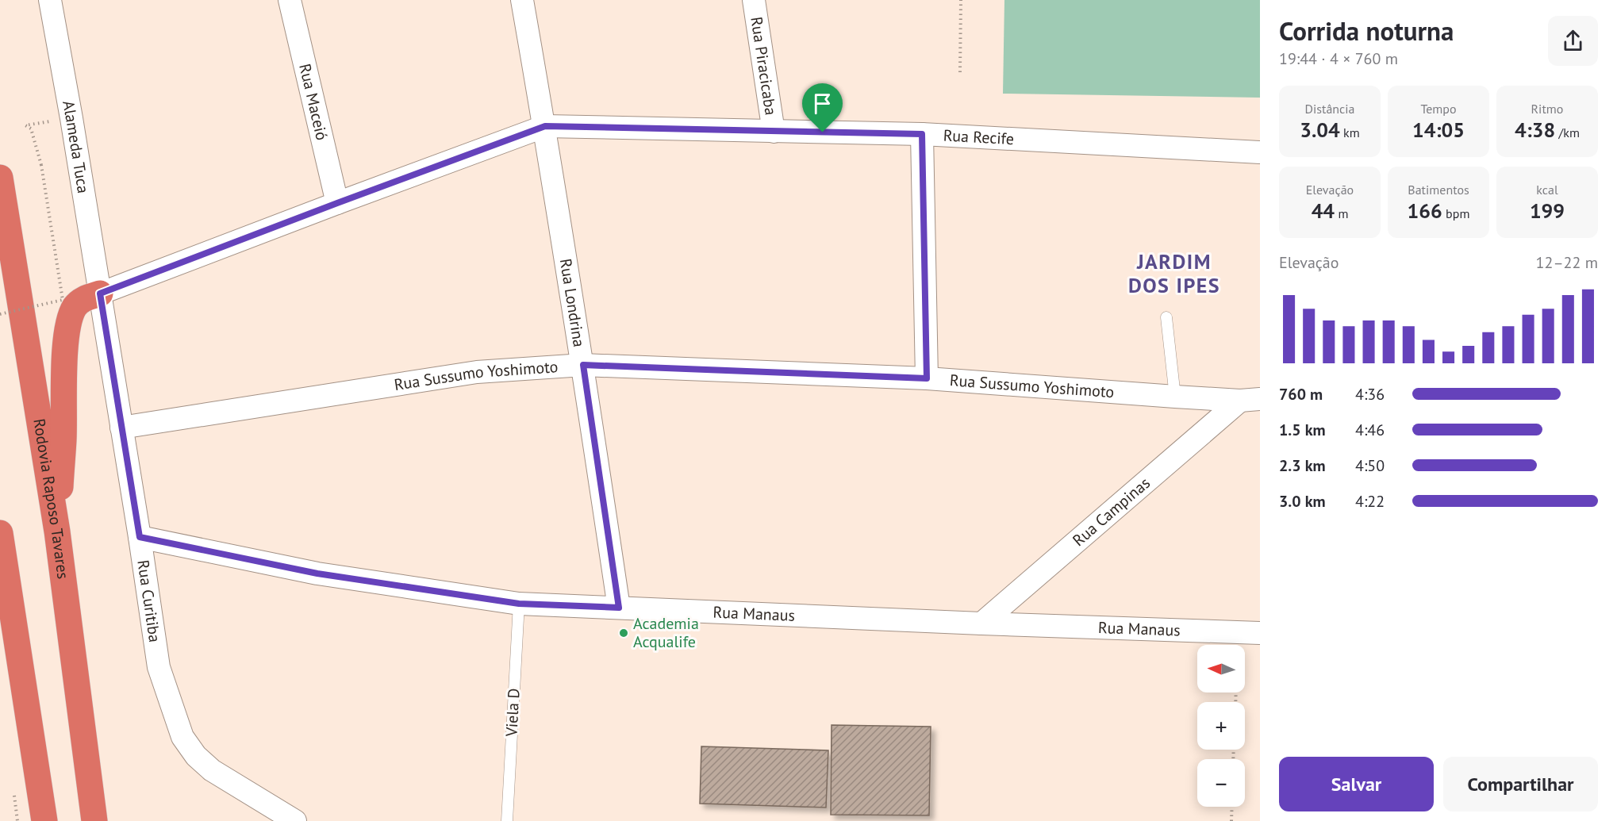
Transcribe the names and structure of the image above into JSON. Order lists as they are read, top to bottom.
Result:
{
  "streets": {
    "highway": ["Rodovia Raposo Tavares"],
    "street": [
      "Rua Piracicaba",
      "Rua Maceió",
      "Rua Recife",
      "Alameda Tuca",
      "Rua Londrina",
      "Rua Sussumo Yoshimoto",
      "Rua Campinas",
      "Rua Curitiba",
      "Rua Manaus"
    ],
    "lane": ["Viela D"]
  },
  "crossings": [
    ["Rua Piracicaba", "Rua Recife"],
    ["Rua Maceió", "Rua Recife"],
    ["Rua Recife", "Alameda Tuca"],
    ["Rua Recife", "Rua Londrina"],
    ["Rua Recife", "Rua Curitiba"],
    ["Alameda Tuca", "Rua Curitiba"],
    ["Rua Londrina", "Rua Sussumo Yoshimoto"],
    ["Rua Londrina", "Rua Manaus"],
    ["Rua Sussumo Yoshimoto", "Rua Campinas"],
    ["Rua Sussumo Yoshimoto", "Rua Curitiba"],
    ["Rua Campinas", "Rua Manaus"],
    ["Rua Curitiba", "Rua Manaus"],
    ["Rua Manaus", "Viela D"]
  ],
  "districts": ["JARDIM DOS IPES"],
  "places": ["Academia Acqualife"],
  "north": "left",
  "page": {
    "heading": ["Corrida noturna", "19:44 · 4 × 760 m"],
    "stats": [
      ["Distância", "3.04 km"],
      ["Tempo", "14:05"],
      ["Ritmo", "4:38 /km"],
      ["Elevação", "44 m"],
      ["Batimentos", "166 bpm"],
      ["kcal", "199"]
    ],
    "chart": ["Elevação", "12–22 m"],
    "list": [
      {
        "name": "760 m",
        "note": "4:36"
      },
      {
        "name": "1.5 km",
        "note": "4:46"
      },
      {
        "name": "2.3 km",
        "note": "4:50"
      },
      {
        "name": "3.0 km",
        "note": "4:22"
      }
    ],
    "map_buttons": ["+", "−"],
    "buttons": ["Salvar", "Compartilhar"]
  }
}
